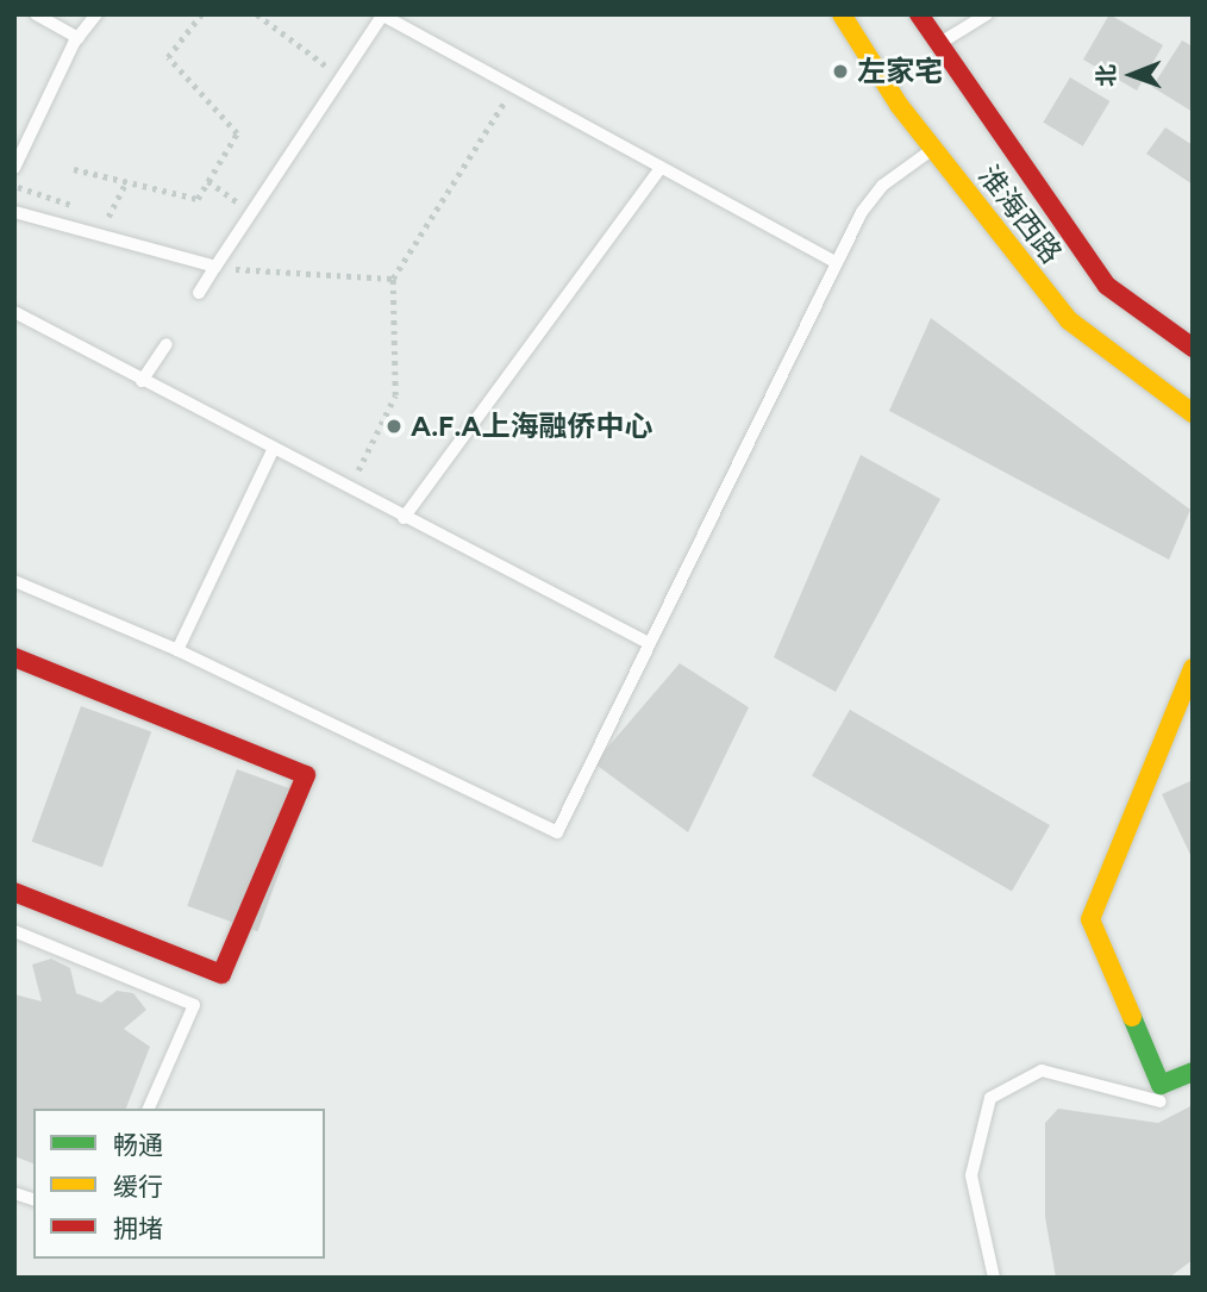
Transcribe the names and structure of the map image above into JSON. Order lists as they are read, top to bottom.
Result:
{
  "streets": {
    "street": ["淮海西路"]
  },
  "places": ["左家宅", "A.F.A上海融侨中心"],
  "legend": ["畅通", "缓行", "拥堵"],
  "north": "left"
}
